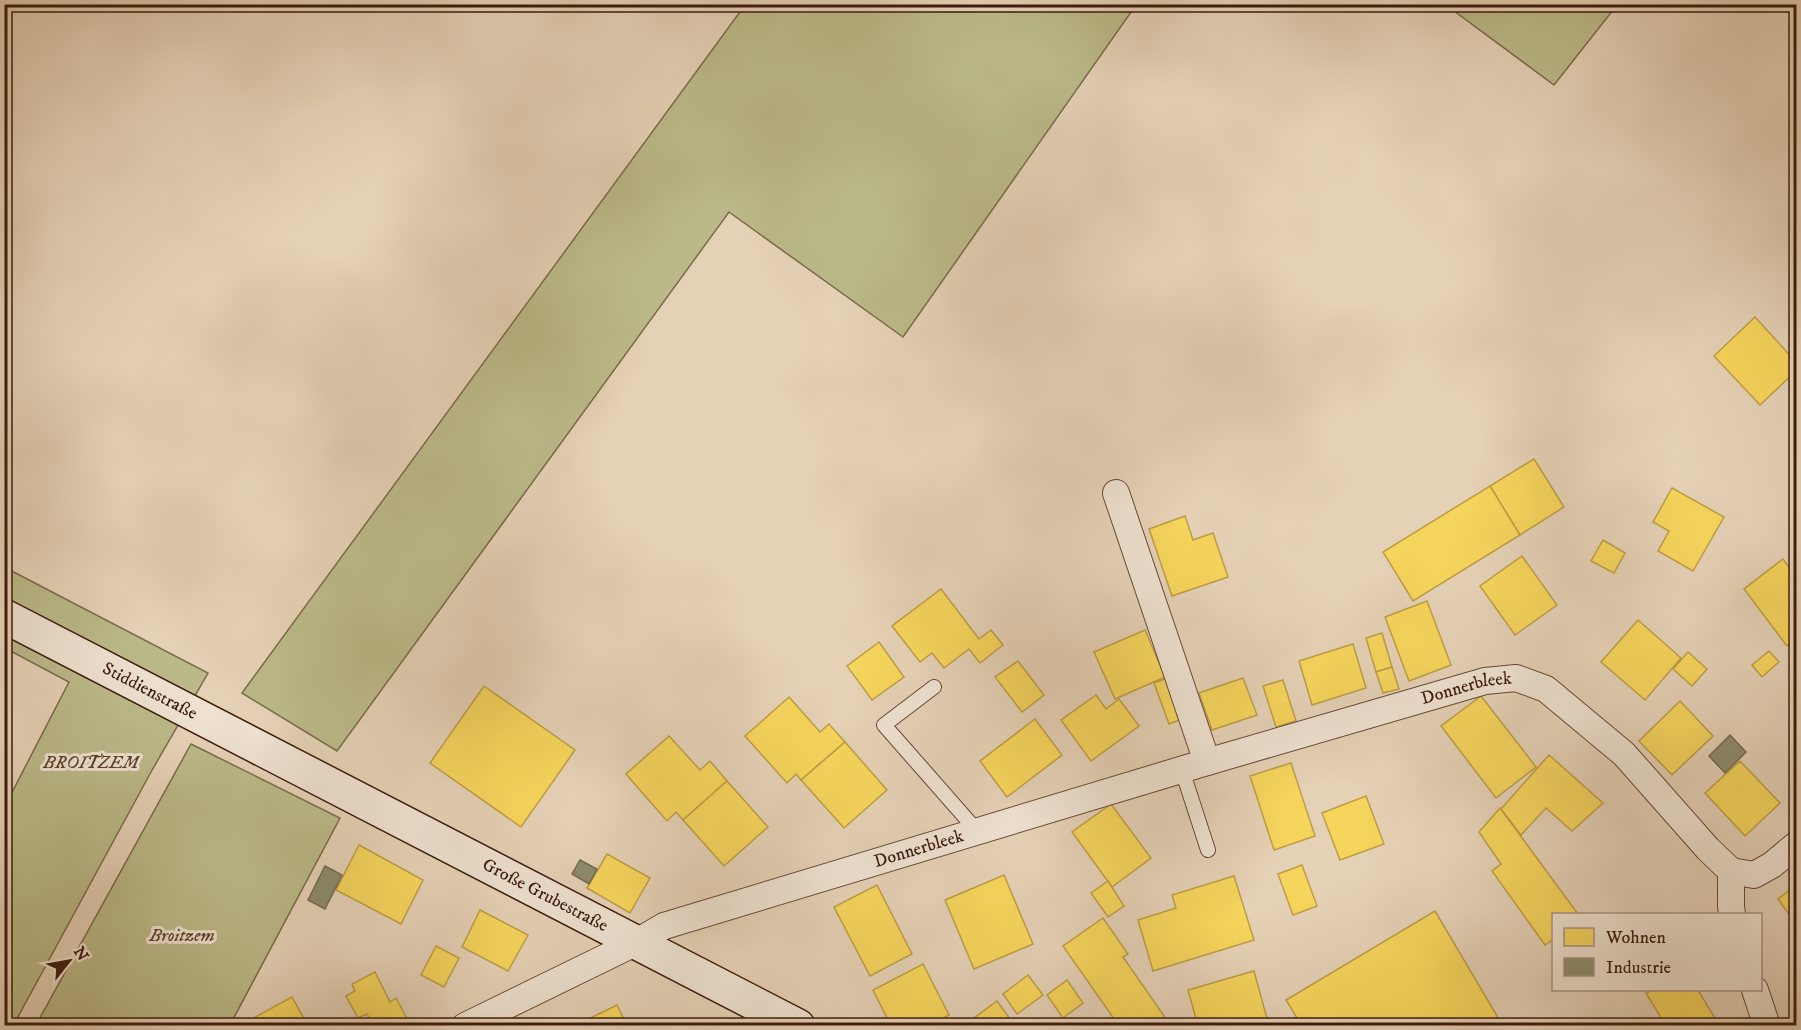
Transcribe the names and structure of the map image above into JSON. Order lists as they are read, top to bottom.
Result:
{
  "streets": {
    "street": ["Stiddienstraße", "Donnerbleek", "Große Grubestraße"]
  },
  "crossings": [
    ["Stiddienstraße", "Große Grubestraße"],
    ["Donnerbleek", "Große Grubestraße"]
  ],
  "parks": ["BROITZEM", "Broitzem"],
  "legend": ["Wohnen", "Industrie"],
  "north": "top right"
}
